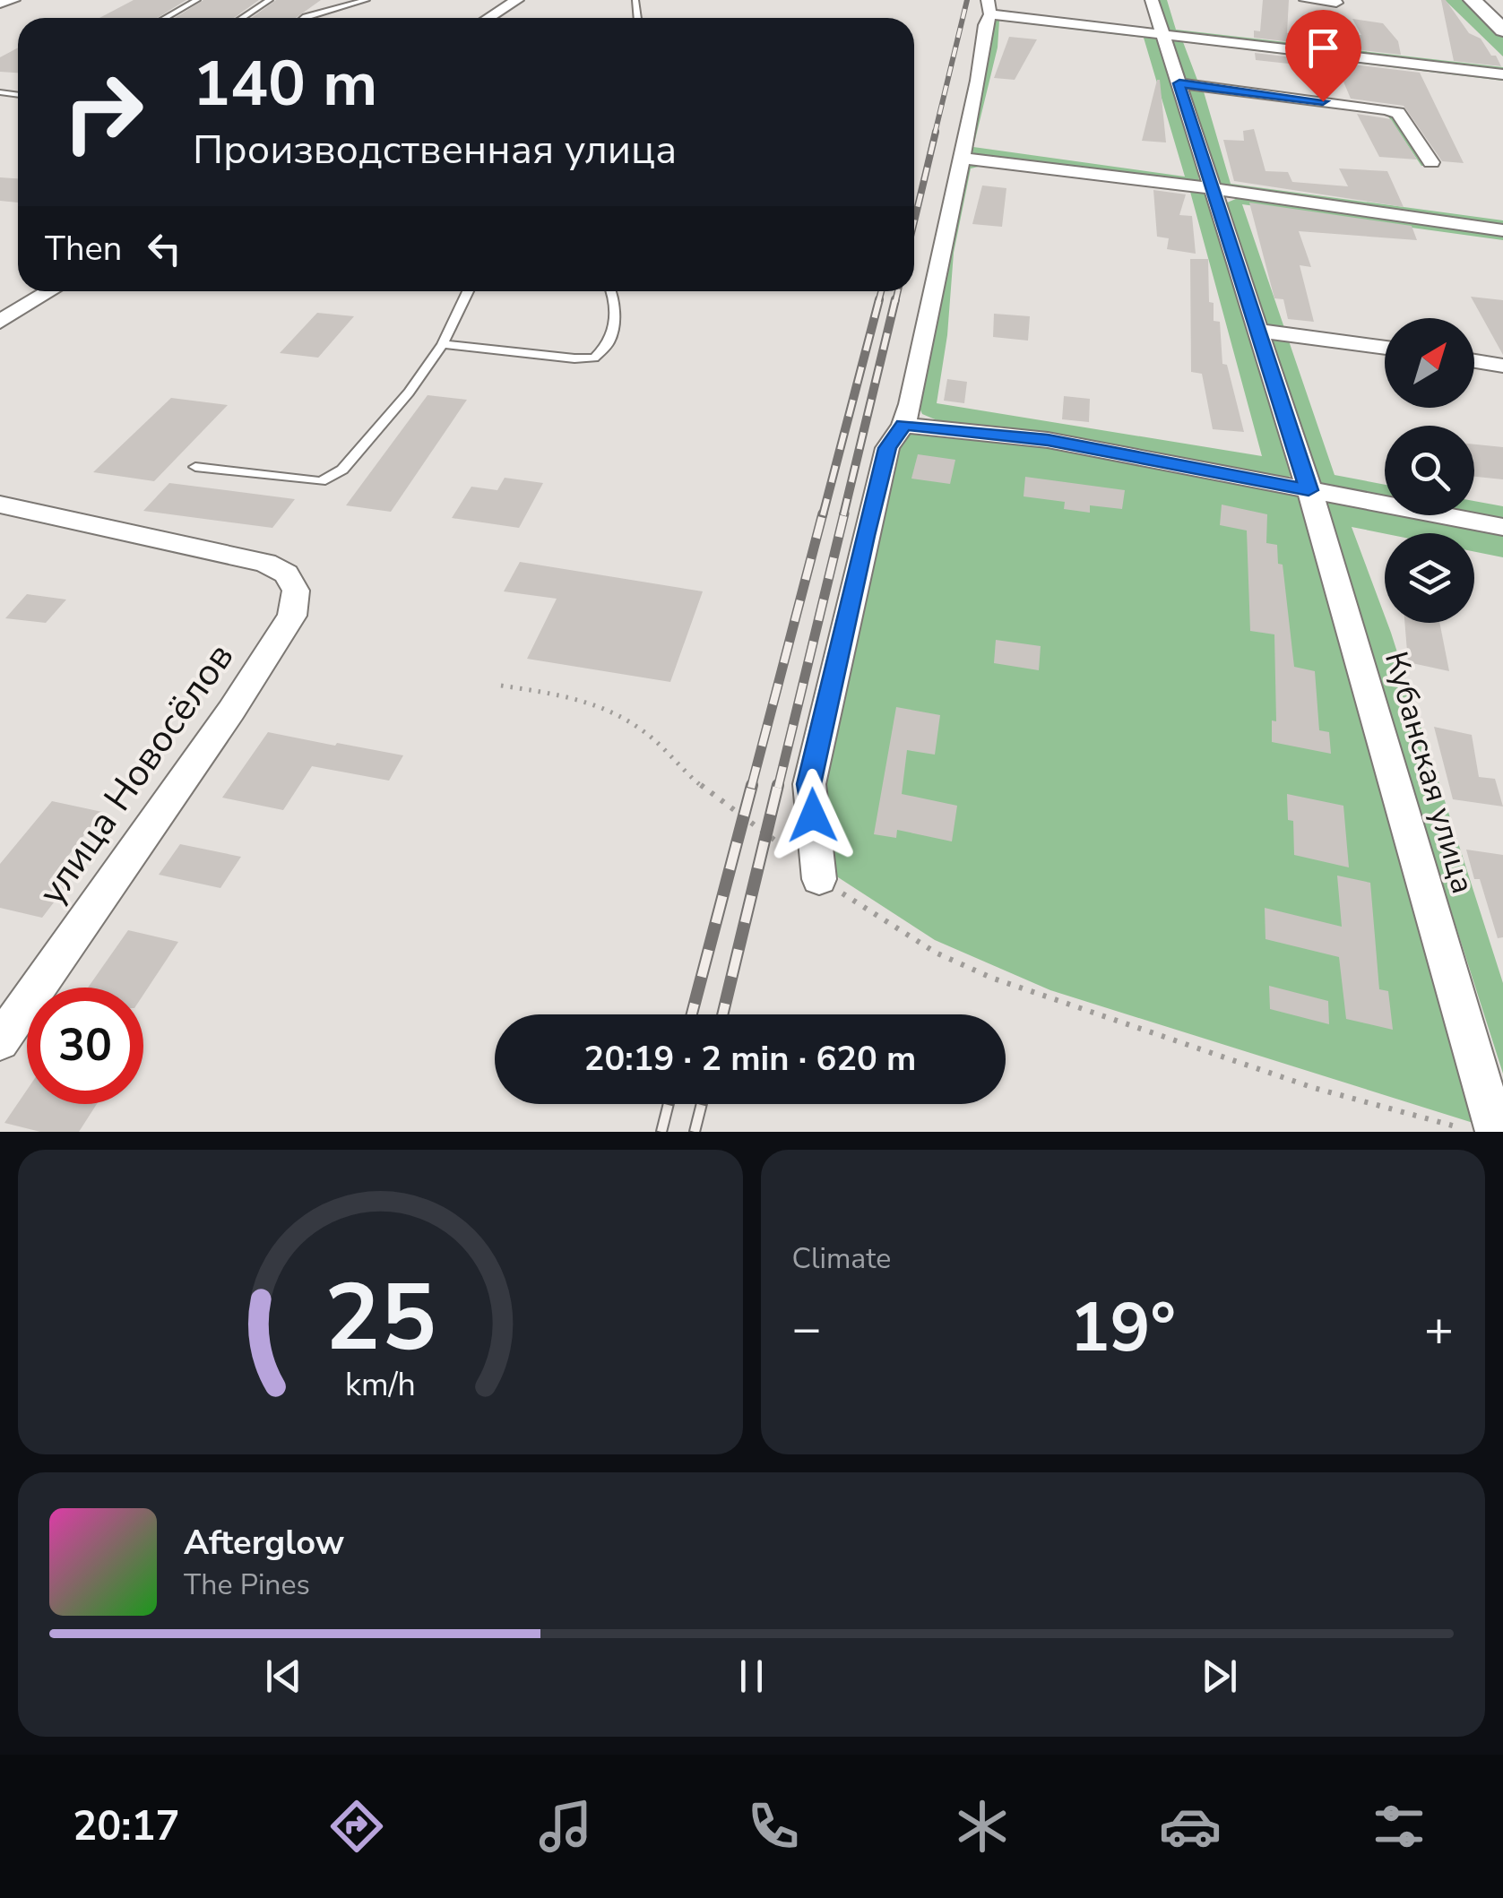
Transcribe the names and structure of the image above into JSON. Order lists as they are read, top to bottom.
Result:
{
  "streets": {
    "street": ["Кубанская улица", "улица Новосёлов"]
  },
  "north": "top right",
  "page": {
    "turn": ["140 m", "Производственная улица"],
    "then": "Then",
    "limit": "30",
    "trip": "20:19 · 2 min · 620 m",
    "tile": "Climate",
    "heat": ["−", "19°", "+"],
    "song": ["Afterglow", "The Pines"],
    "tabs": "20:17",
    "gauge": ["25", "km/h"]
  }
}
